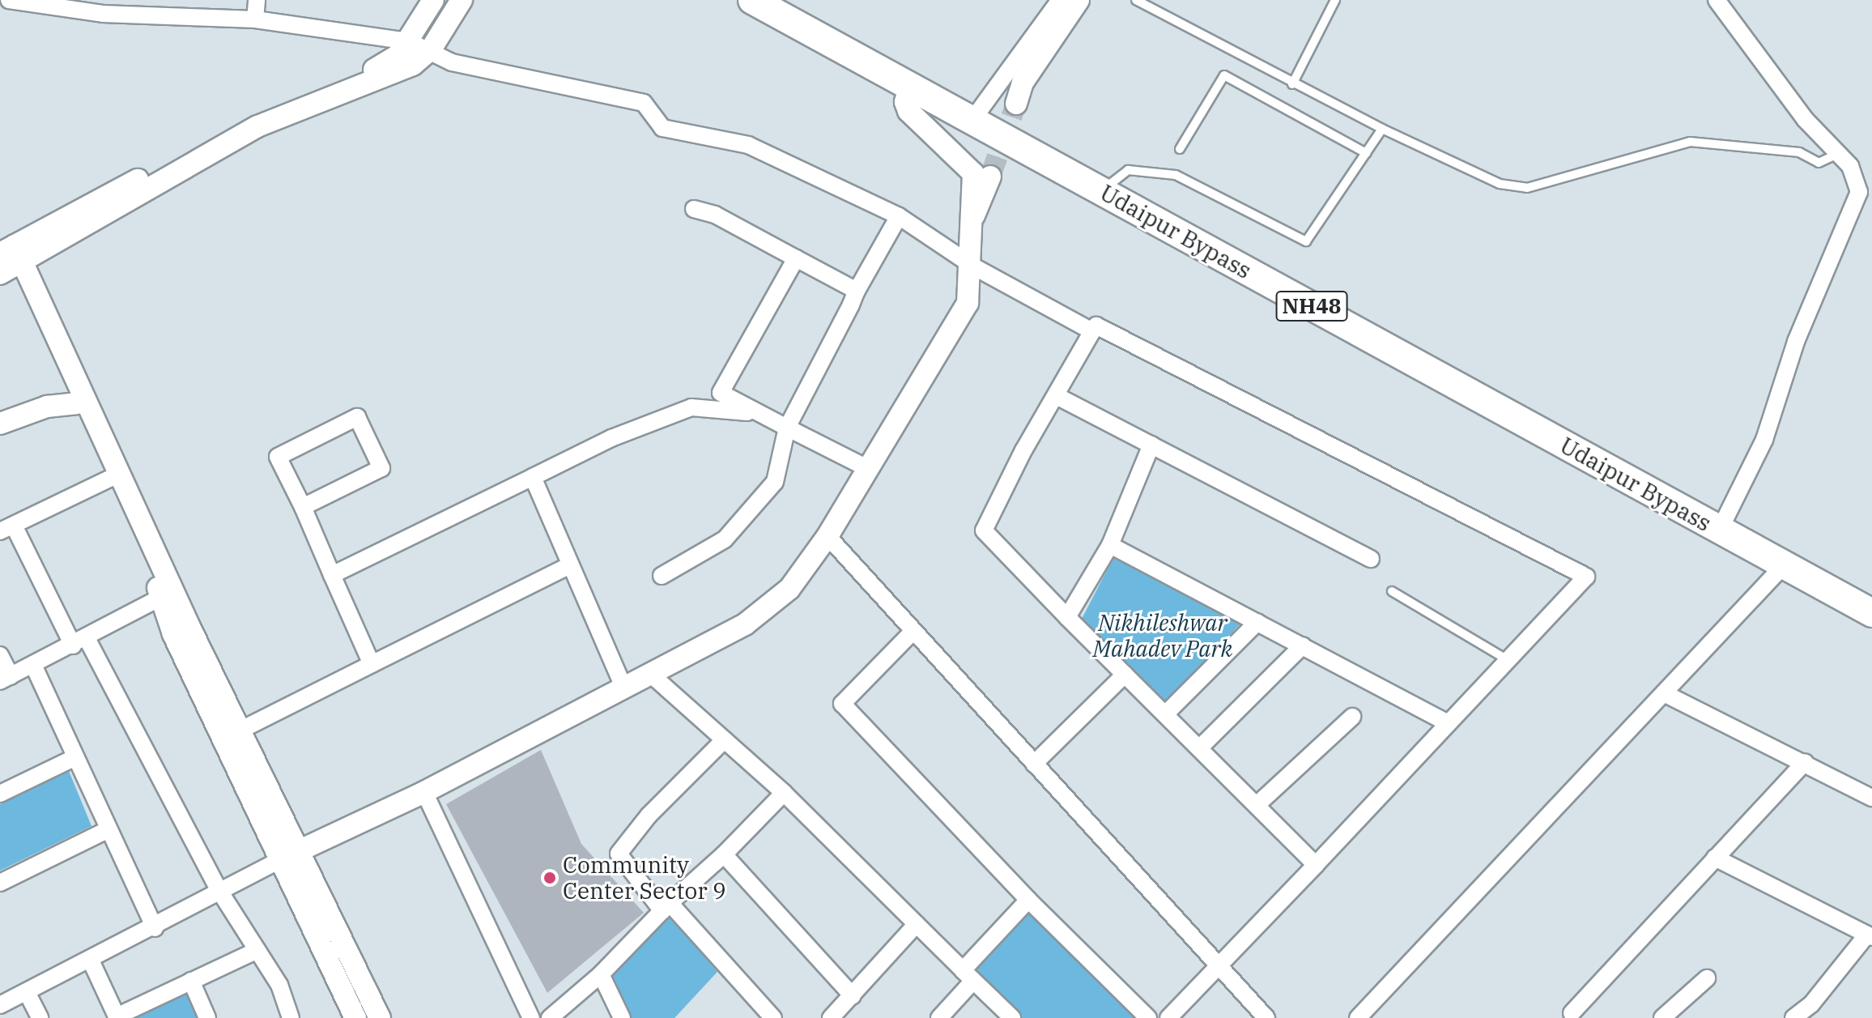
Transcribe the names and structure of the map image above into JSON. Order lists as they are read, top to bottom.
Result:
{
  "streets": {
    "highway": ["Udaipur Bypass", "NH48"]
  },
  "parks": ["Nikhileshwar Mahadev Park"],
  "places": ["Community Center Sector 9"]
}
